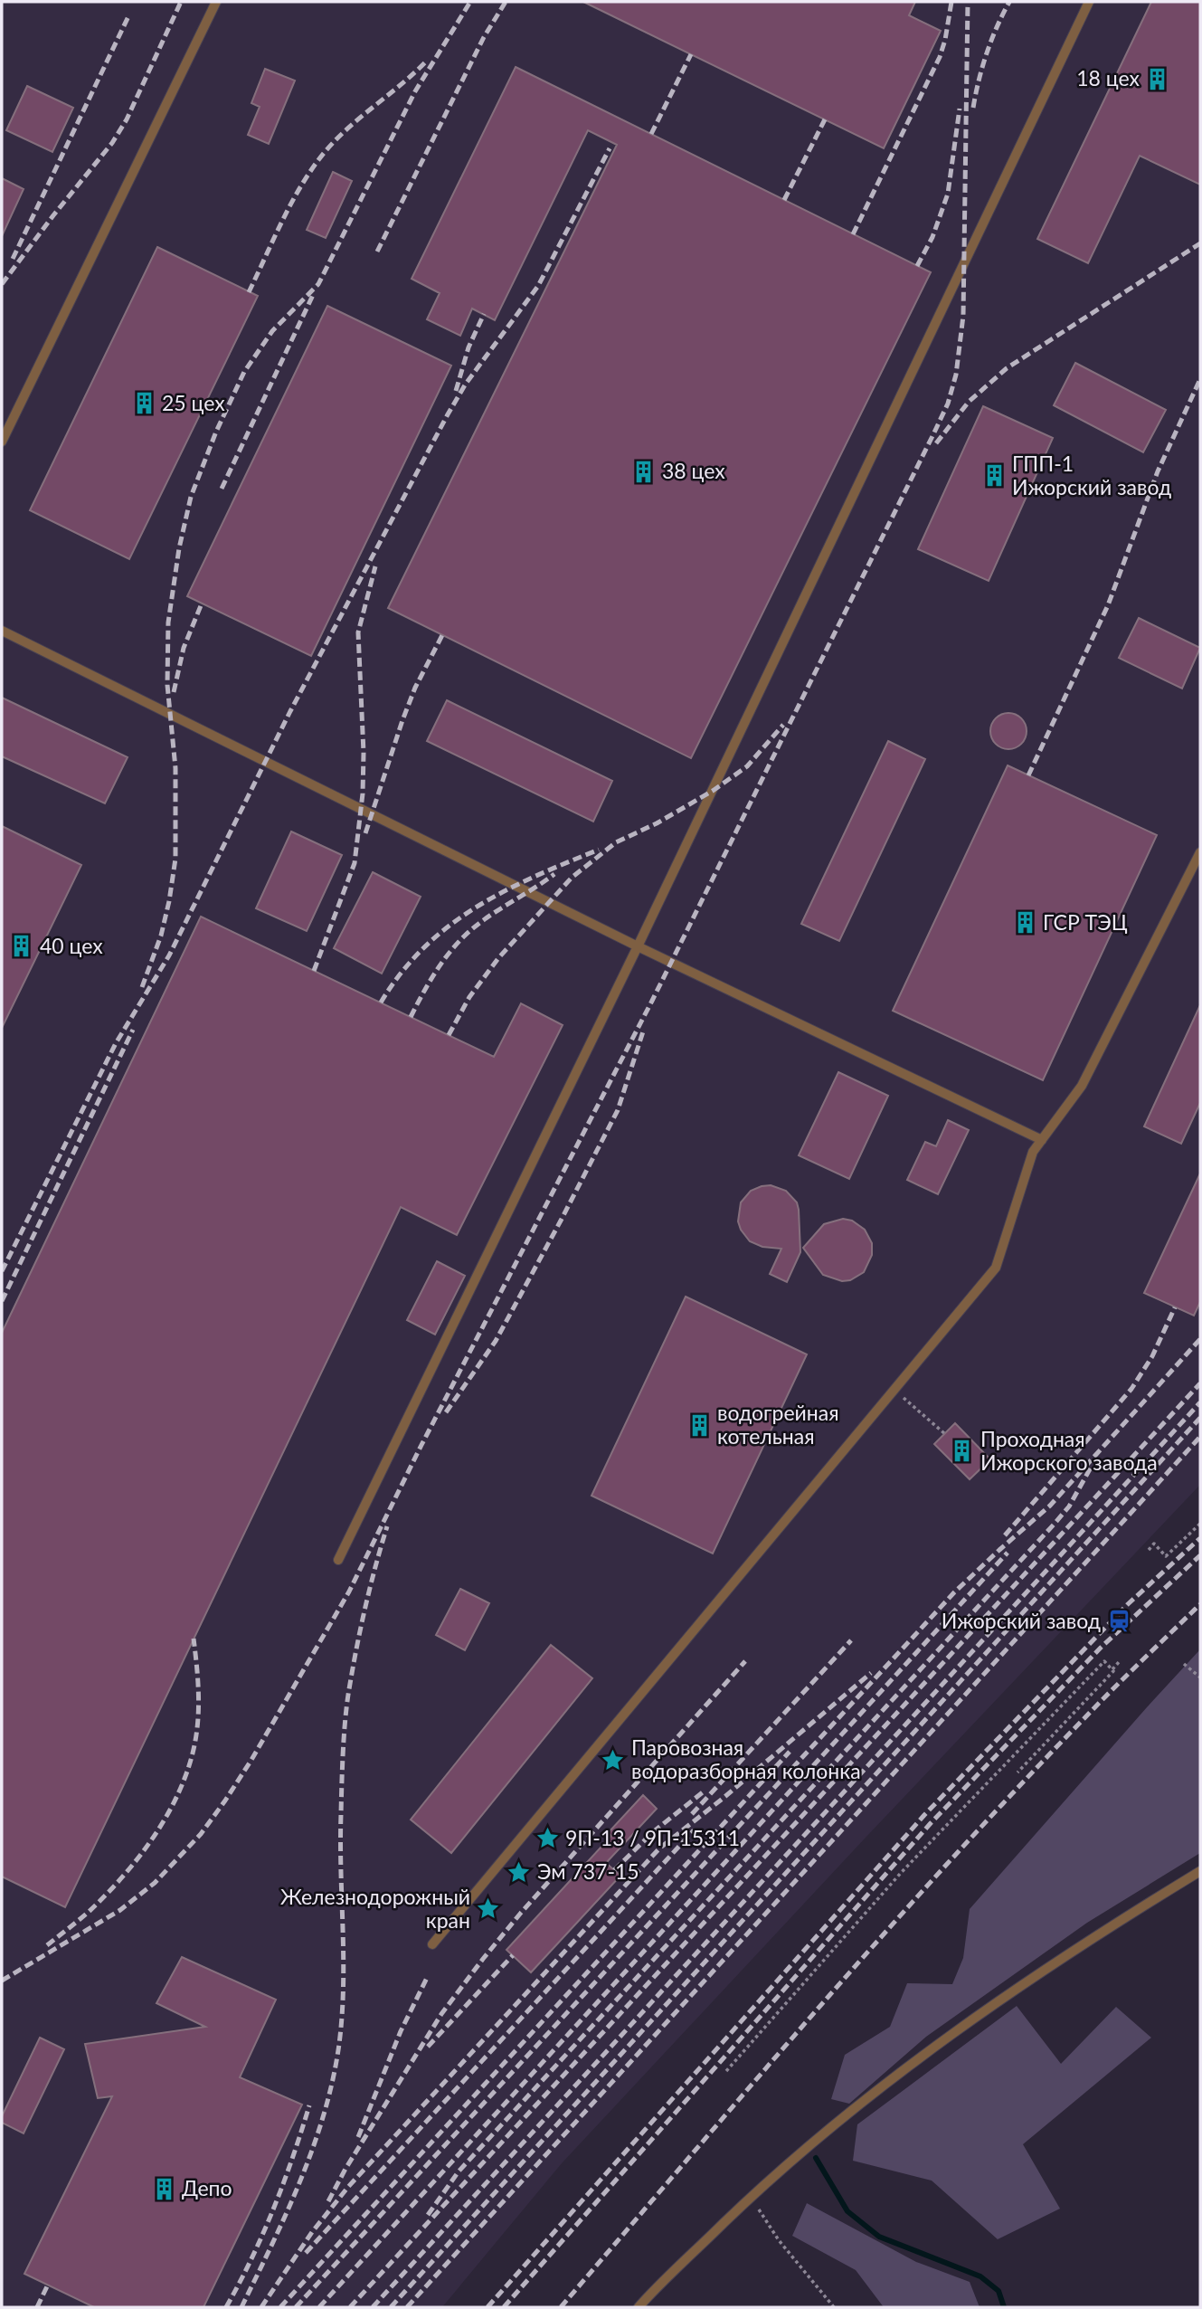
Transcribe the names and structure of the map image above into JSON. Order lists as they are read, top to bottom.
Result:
{
  "places": {
    "building": [
      "18 цех",
      "25 цех",
      "38 цех",
      "ГПП-1 Ижорский завод",
      "ГСР ТЭЦ",
      "40 цех",
      "водогрейная котельная",
      "Проходная Ижорского завода",
      "Депо"
    ],
    "station": ["Ижорский завод"],
    "place": [
      "Паровозная водоразборная колонка",
      "9П-13 / 9П-15311",
      "Эм 737-15",
      "Железнодорожный кран"
    ]
  }
}
